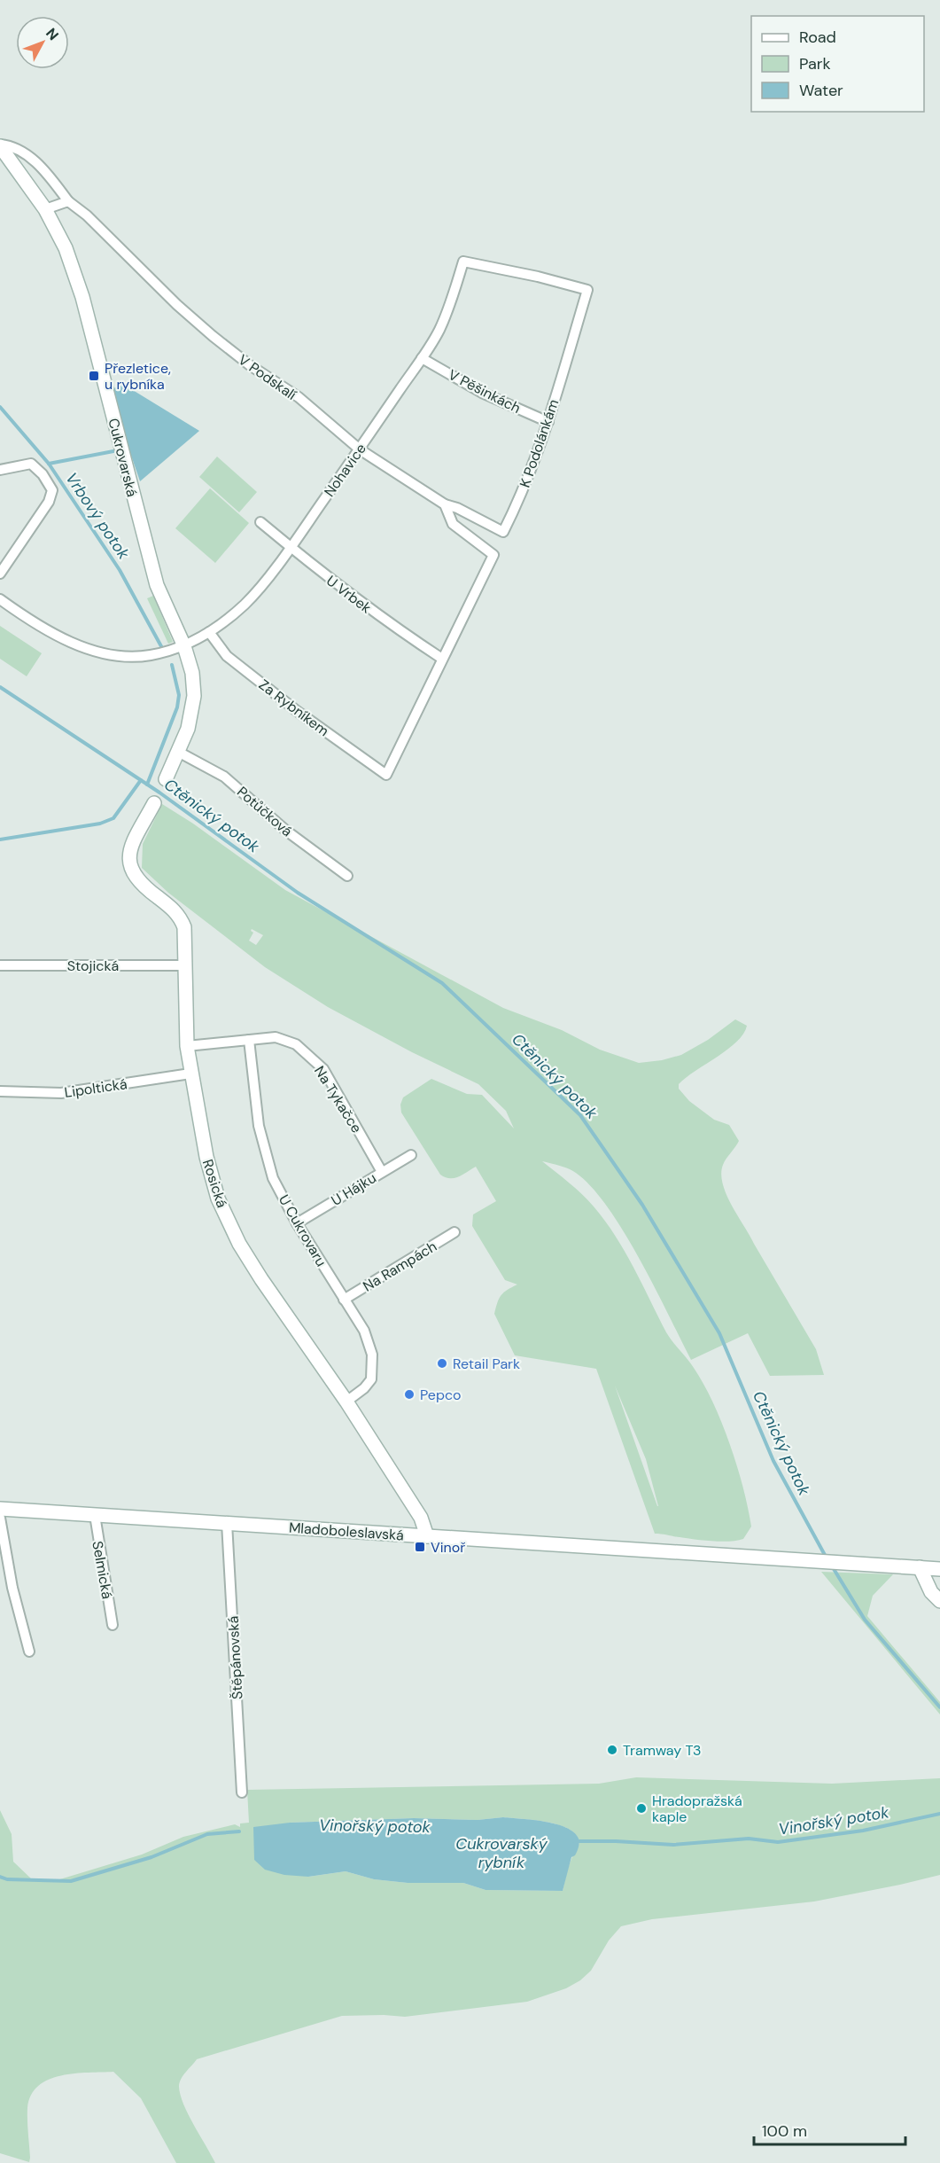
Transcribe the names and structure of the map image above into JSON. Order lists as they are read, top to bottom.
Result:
{
  "streets": {
    "street": [
      "V Podskalí",
      "V Pěšinkách",
      "K Podolánkám",
      "Cukrovarská",
      "Nohavice",
      "U Vrbek",
      "Za Rybníkem",
      "Potůčková",
      "Stojická",
      "Lipoltická",
      "Na Tykačce",
      "Rosická",
      "U Hájku",
      "U Cukrovaru",
      "Na Rampách",
      "Mladoboleslavská",
      "Selmická",
      "Štěpánovská"
    ]
  },
  "crossings": [
    ["V Podskalí", "K Podolánkám"],
    ["V Podskalí", "Cukrovarská"],
    ["V Podskalí", "Nohavice"],
    ["V Podskalí", "U Vrbek"],
    ["V Podskalí", "Za Rybníkem"],
    ["V Pěšinkách", "K Podolánkám"],
    ["V Pěšinkách", "Nohavice"],
    ["K Podolánkám", "Nohavice"],
    ["Cukrovarská", "Nohavice"],
    ["Cukrovarská", "Potůčková"],
    ["Nohavice", "U Vrbek"],
    ["Nohavice", "Za Rybníkem"],
    ["U Vrbek", "Za Rybníkem"],
    ["Stojická", "Rosická"],
    ["Lipoltická", "Rosická"],
    ["Na Tykačce", "Rosická"],
    ["Na Tykačce", "U Hájku"],
    ["Na Tykačce", "U Cukrovaru"],
    ["Rosická", "U Cukrovaru"],
    ["Rosická", "Mladoboleslavská"],
    ["U Hájku", "U Cukrovaru"],
    ["U Cukrovaru", "Na Rampách"],
    ["Mladoboleslavská", "Selmická"],
    ["Mladoboleslavská", "Štěpánovská"]
  ],
  "water": [
    "Vrbový potok",
    "Ctěnický potok",
    "Vinořský potok",
    "Cukrovarský rybník"
  ],
  "places": {
    "transit": ["Přezletice, u rybníka", "Vinoř"],
    "other": [
      "Retail Park",
      "Pepco",
      "Tramway T3",
      "Hradopražská kaple"
    ]
  },
  "legend": ["Road", "Park", "Water"],
  "scale_bar": "100 m",
  "north": "top right"
}
